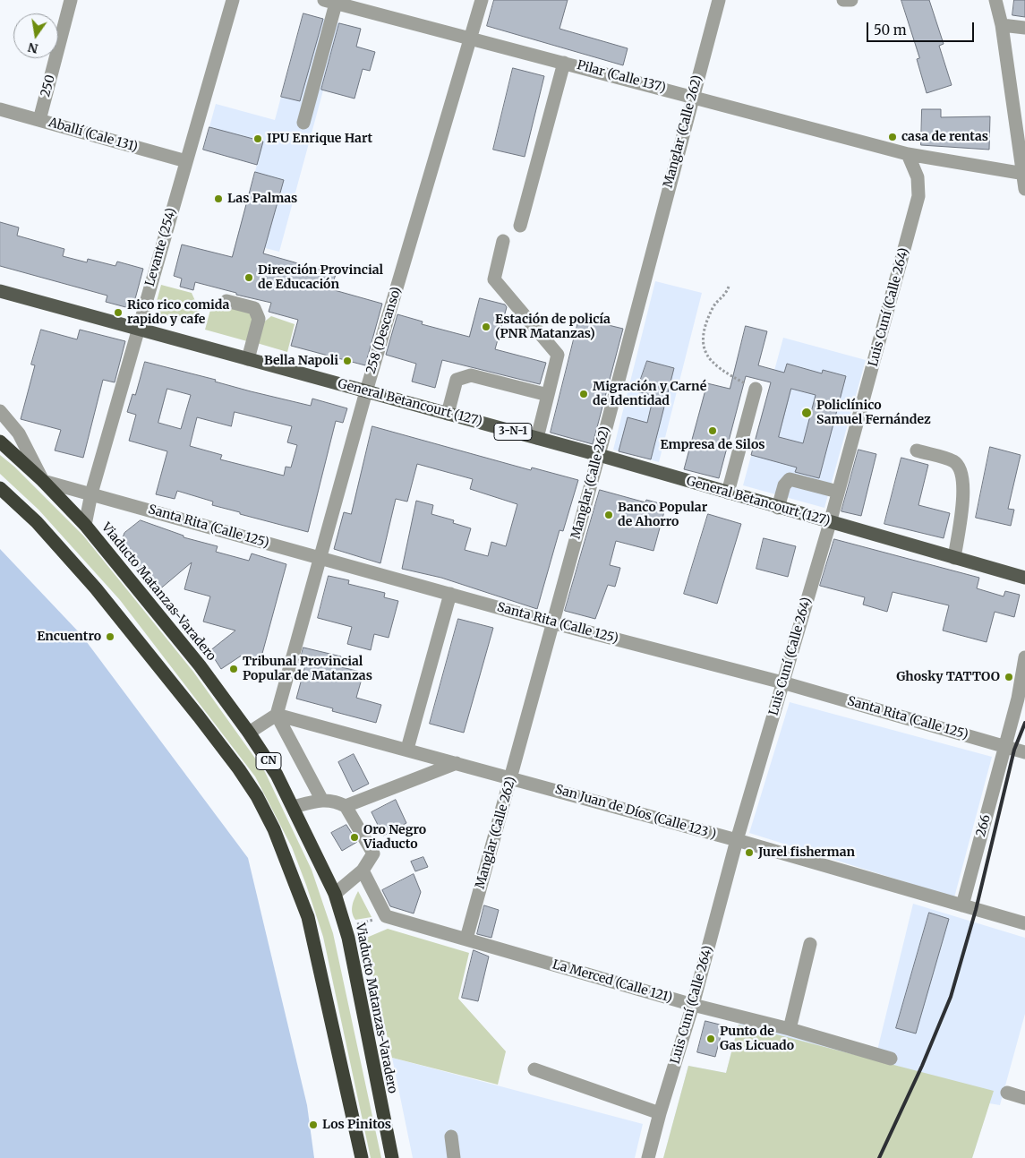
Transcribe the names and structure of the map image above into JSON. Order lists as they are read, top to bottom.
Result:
{
  "streets": {
    "highway": ["Viaducto Matanzas-Varadero", "CN"],
    "main road": ["General Betancourt (127)", "3-N-1"],
    "street": [
      "Pilar (Calle 137)",
      "250",
      "Manglar (Calle 262)",
      "Aballí (Cale 131)",
      "Levante (254)",
      "Luis Cuní (Calle 264)",
      "258 (Descanso)",
      "Santa Rita (Calle 125)",
      "San Juan de Díos (Calle 123 )",
      "266",
      "La Merced (Calle 121)"
    ]
  },
  "crossings": [
    ["Pilar (Calle 137)", "Manglar (Calle 262)"],
    ["Pilar (Calle 137)", "Luis Cuní (Calle 264)"],
    ["Pilar (Calle 137)", "258 (Descanso)"],
    ["250", "Aballí (Cale 131)"],
    ["Manglar (Calle 262)", "General Betancourt (127)"],
    ["Manglar (Calle 262)", "Santa Rita (Calle 125)"],
    ["Manglar (Calle 262)", "San Juan de Díos (Calle 123 )"],
    ["Manglar (Calle 262)", "La Merced (Calle 121)"],
    ["Aballí (Cale 131)", "Levante (254)"],
    ["Levante (254)", "General Betancourt (127)"],
    ["Levante (254)", "Santa Rita (Calle 125)"],
    ["Levante (254)", "Viaducto Matanzas-Varadero"],
    ["Luis Cuní (Calle 264)", "General Betancourt (127)"],
    ["Luis Cuní (Calle 264)", "Santa Rita (Calle 125)"],
    ["Luis Cuní (Calle 264)", "San Juan de Díos (Calle 123 )"],
    ["Luis Cuní (Calle 264)", "La Merced (Calle 121)"],
    ["258 (Descanso)", "General Betancourt (127)"],
    ["258 (Descanso)", "Santa Rita (Calle 125)"],
    ["258 (Descanso)", "San Juan de Díos (Calle 123 )"],
    ["Santa Rita (Calle 125)", "Viaducto Matanzas-Varadero"],
    ["Santa Rita (Calle 125)", "266"],
    ["San Juan de Díos (Calle 123 )", "266"]
  ],
  "places": [
    "casa de rentas",
    "IPU Enrique Hart",
    "Las Palmas",
    "Dirección Provincial de Educación",
    "Rico rico comida rapido y cafe",
    "Estación de policía (PNR Matanzas)",
    "Bella Napoli",
    "Migración y Carné de Identidad",
    "Policlínico Samuel Fernández",
    "Empresa de Silos",
    "Banco Popular de Ahorro",
    "Encuentro",
    "Tribunal Provincial Popular de Matanzas",
    "Ghosky TATTOO",
    "Oro Negro Viaducto",
    "Jurel fisherman",
    "Punto de Gas Licuado",
    "Los Pinitos"
  ],
  "scale_bar": "50 m",
  "north": "bottom"
}
